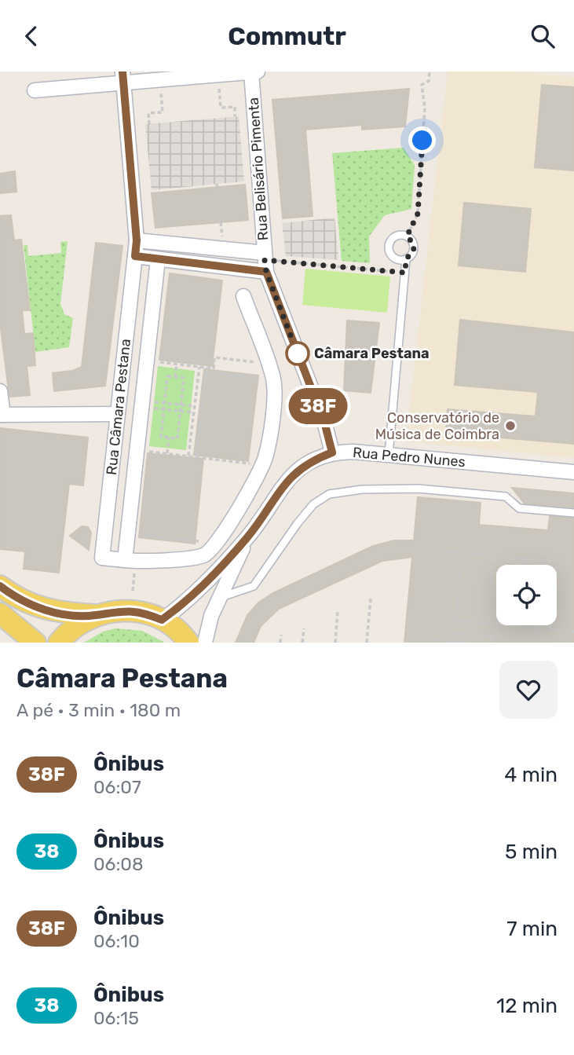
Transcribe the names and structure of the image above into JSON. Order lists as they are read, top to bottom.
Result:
{
  "streets": {
    "street": ["Rua Belisário Pimenta", "Rua Câmara Pestana", "Rua Pedro Nunes"]
  },
  "crossings": [
    ["Rua Belisário Pimenta", "Rua Pedro Nunes"]
  ],
  "places": ["Câmara Pestana", "Conservatório de Música de Coimbra"],
  "lines": ["bus line 38F"],
  "page": {
    "header": "Commutr",
    "on_map": "38F",
    "heading": ["Câmara Pestana", "A pé · 3 min · 180 m"],
    "list": [
      {
        "mark": "38F",
        "name": "Ônibus",
        "note": "06:07",
        "value": "4 min"
      },
      {
        "mark": "38",
        "name": "Ônibus",
        "note": "06:08",
        "value": "5 min"
      },
      {
        "mark": "38F",
        "name": "Ônibus",
        "note": "06:10",
        "value": "7 min"
      },
      {
        "mark": "38",
        "name": "Ônibus",
        "note": "06:15",
        "value": "12 min"
      }
    ]
  }
}
